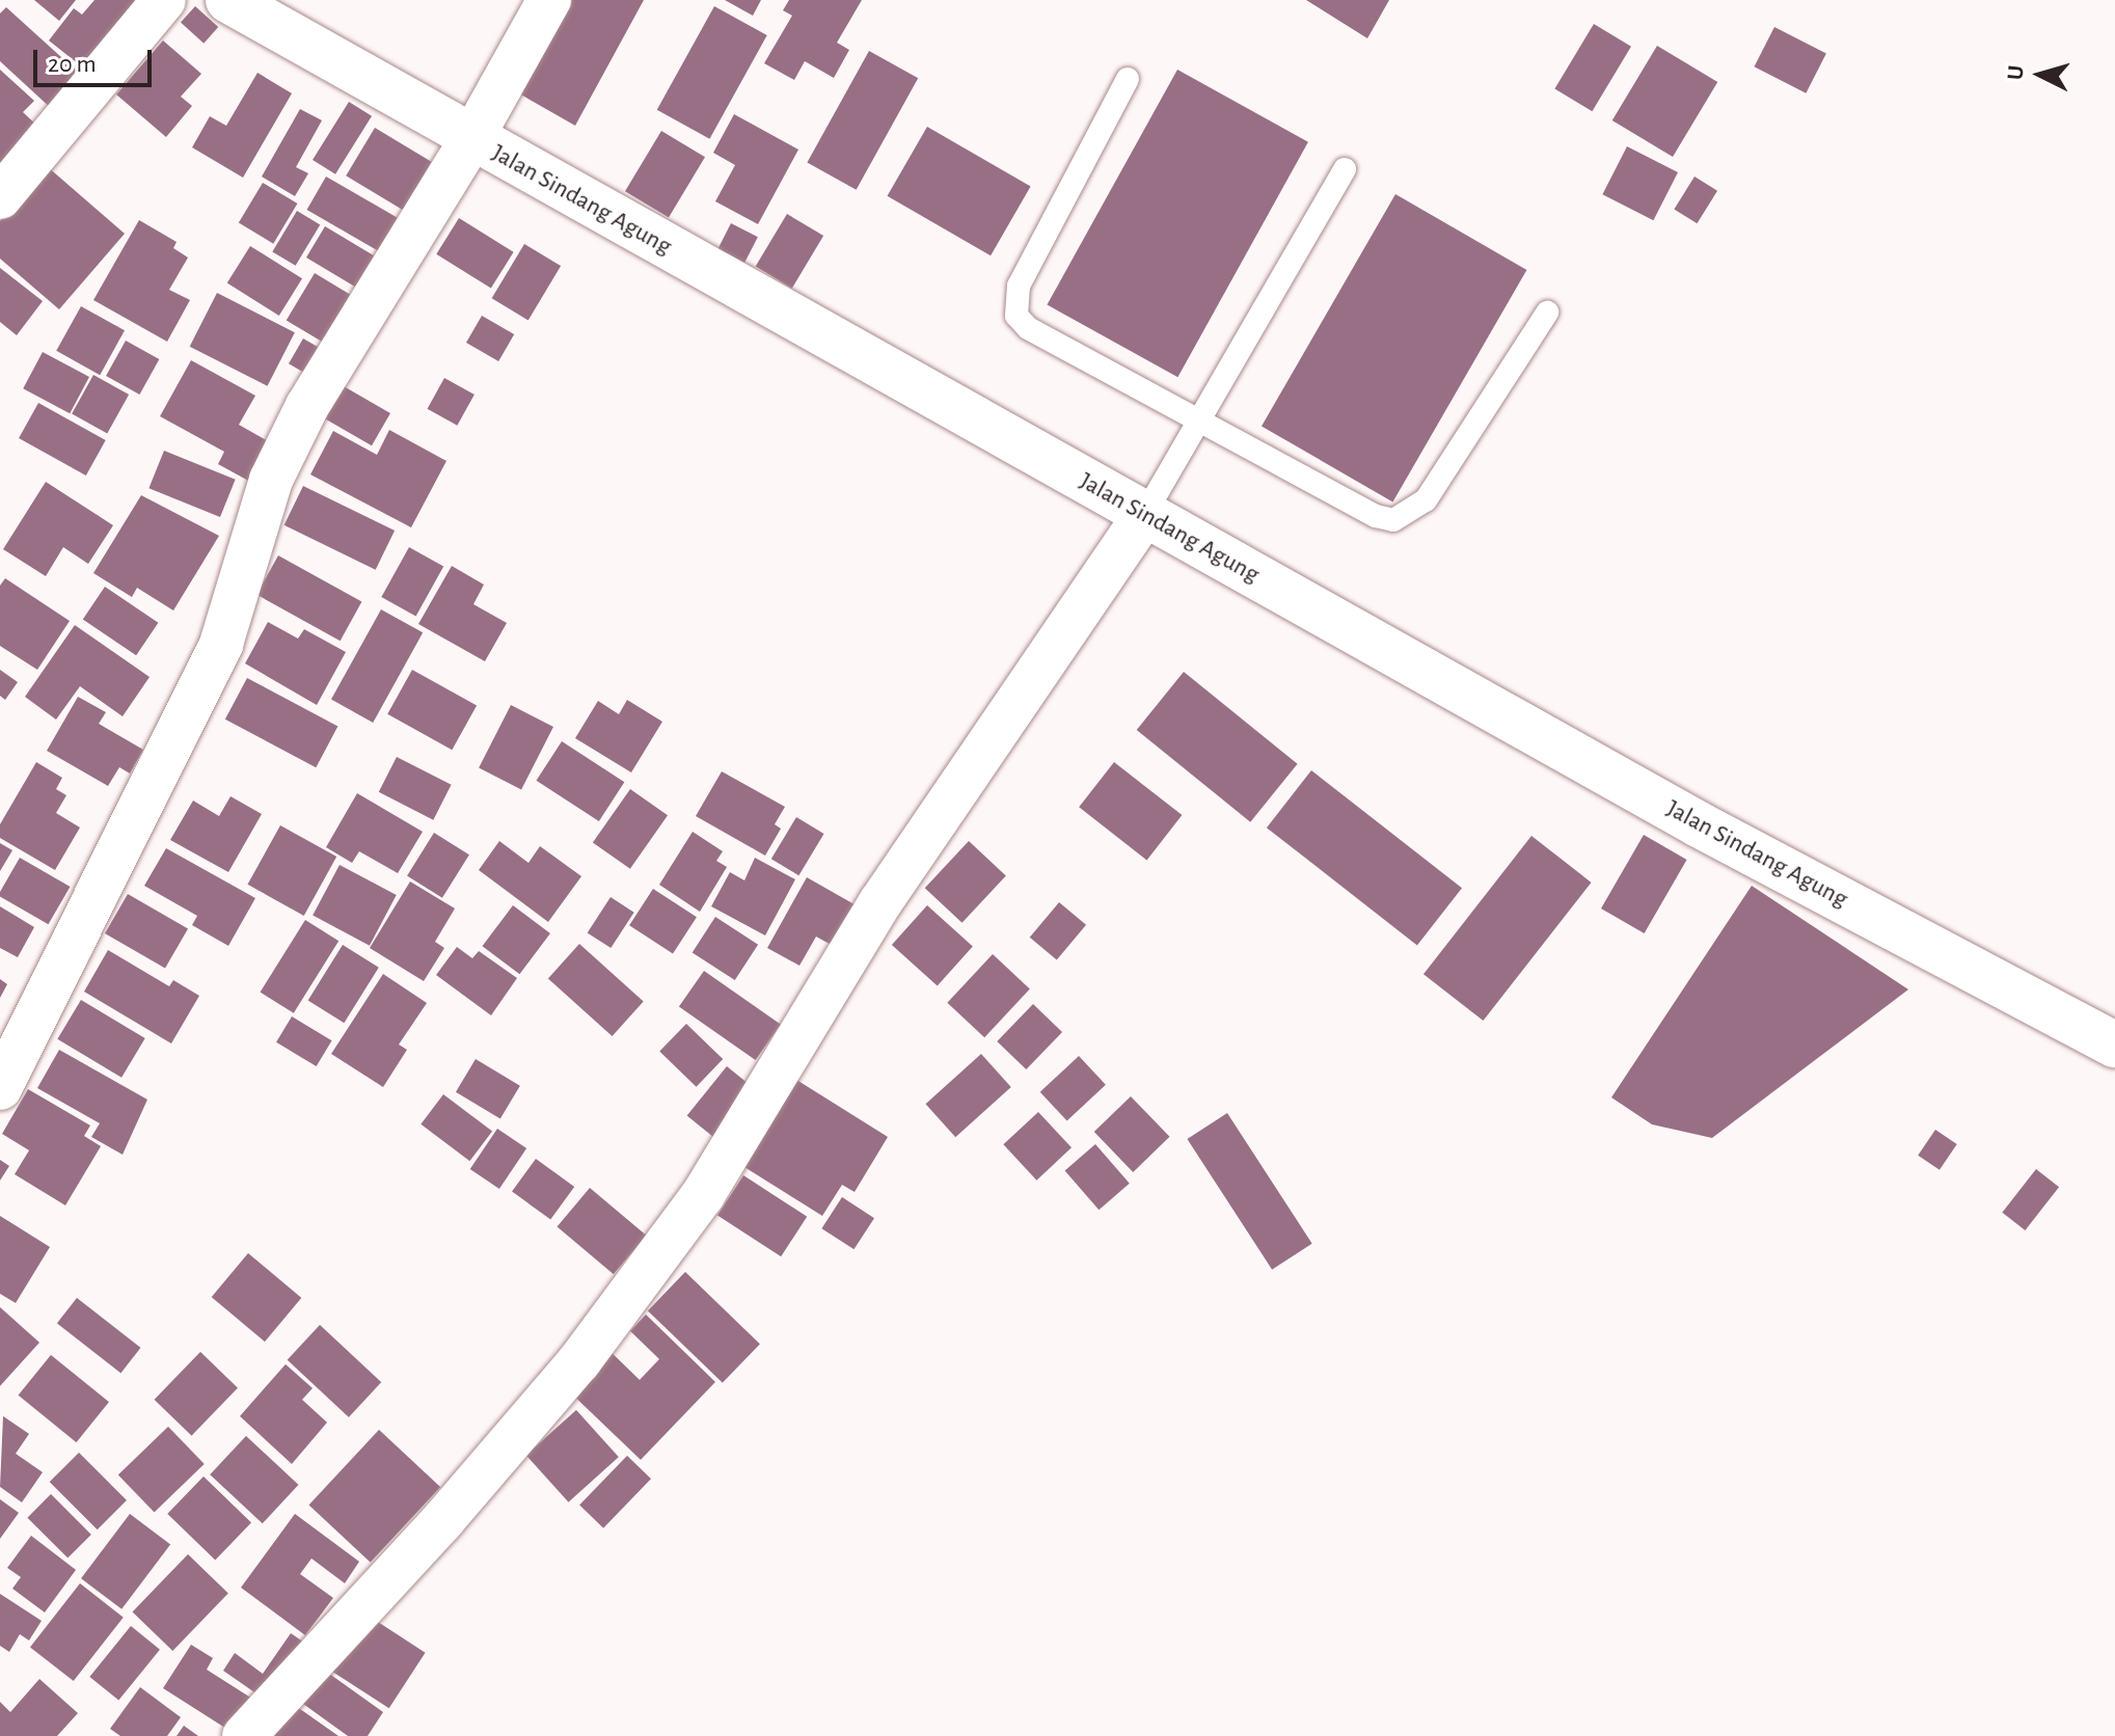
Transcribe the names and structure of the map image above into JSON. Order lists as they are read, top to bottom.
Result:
{
  "streets": {
    "main road": ["Jalan Sindang Agung"]
  },
  "scale_bar": "20 m",
  "north": "left"
}
